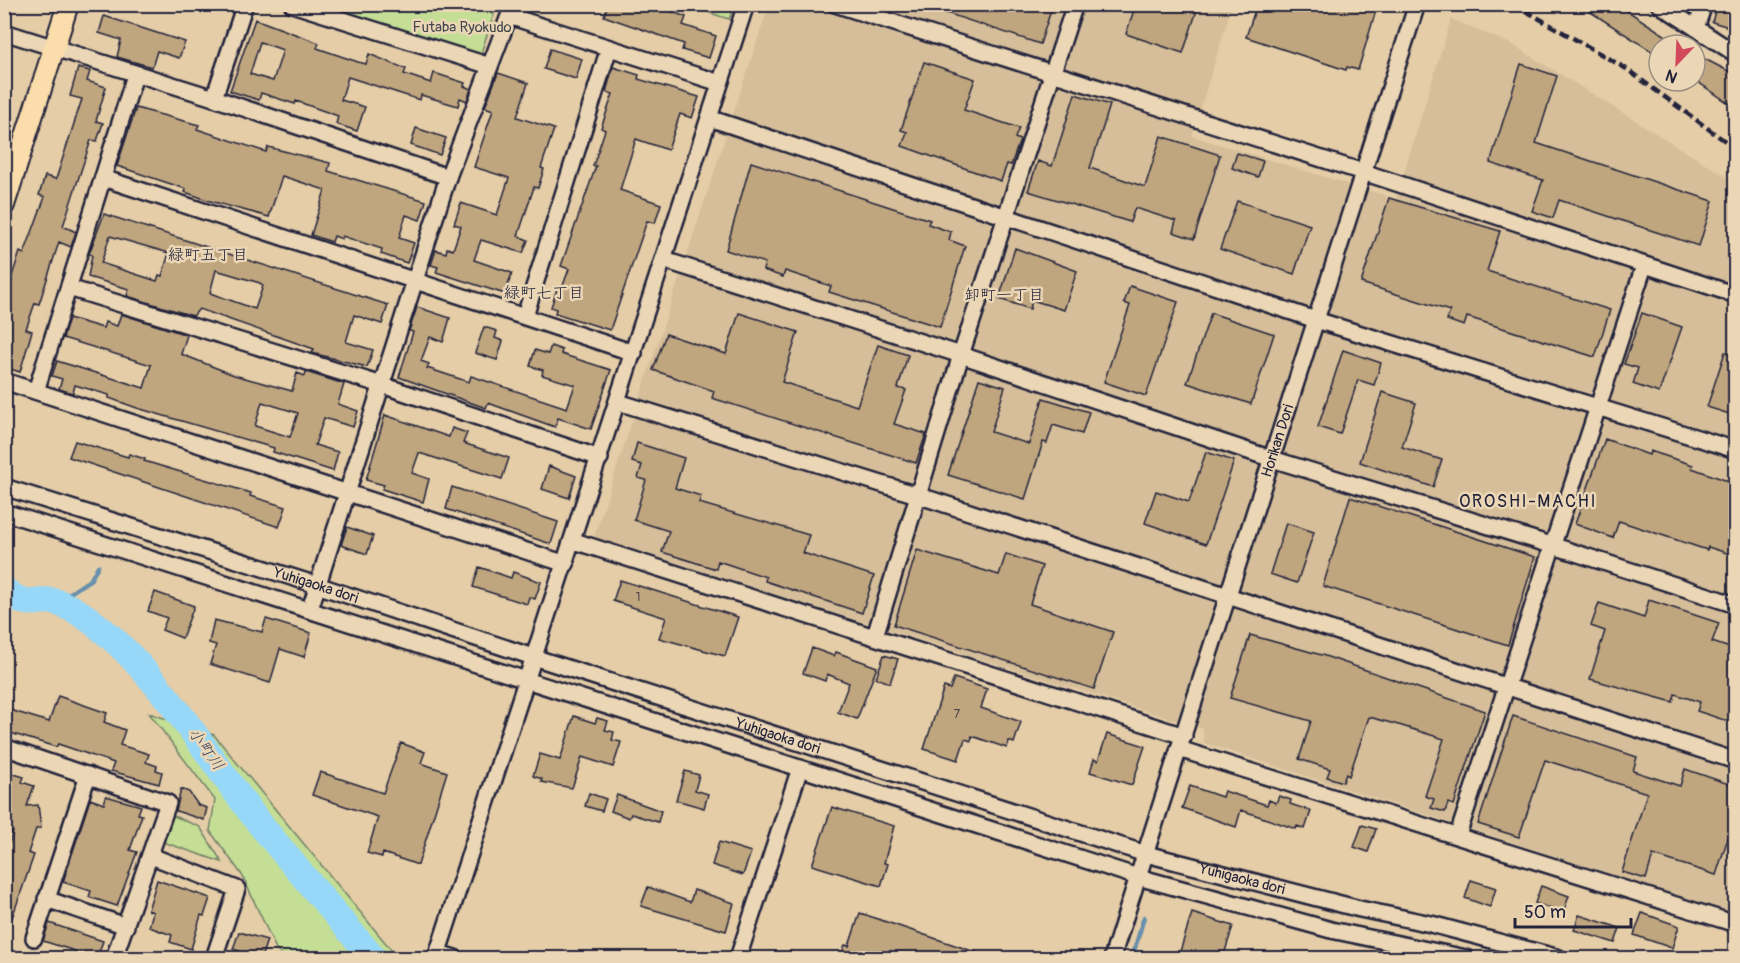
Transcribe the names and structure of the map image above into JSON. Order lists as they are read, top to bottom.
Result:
{
  "streets": {
    "street": ["Horikan Dori", "Yuhigaoka dori"]
  },
  "crossings": [
    ["Horikan Dori", "Yuhigaoka dori"]
  ],
  "districts": [
    "緑町五丁目",
    "緑町七丁目",
    "卸町一丁目",
    "OROSHI-MACHI"
  ],
  "water": ["小町川"],
  "parks": ["Futaba Ryokudo"],
  "house_numbers": ["1", "7"],
  "scale_bar": "50 m",
  "north": "bottom left"
}
